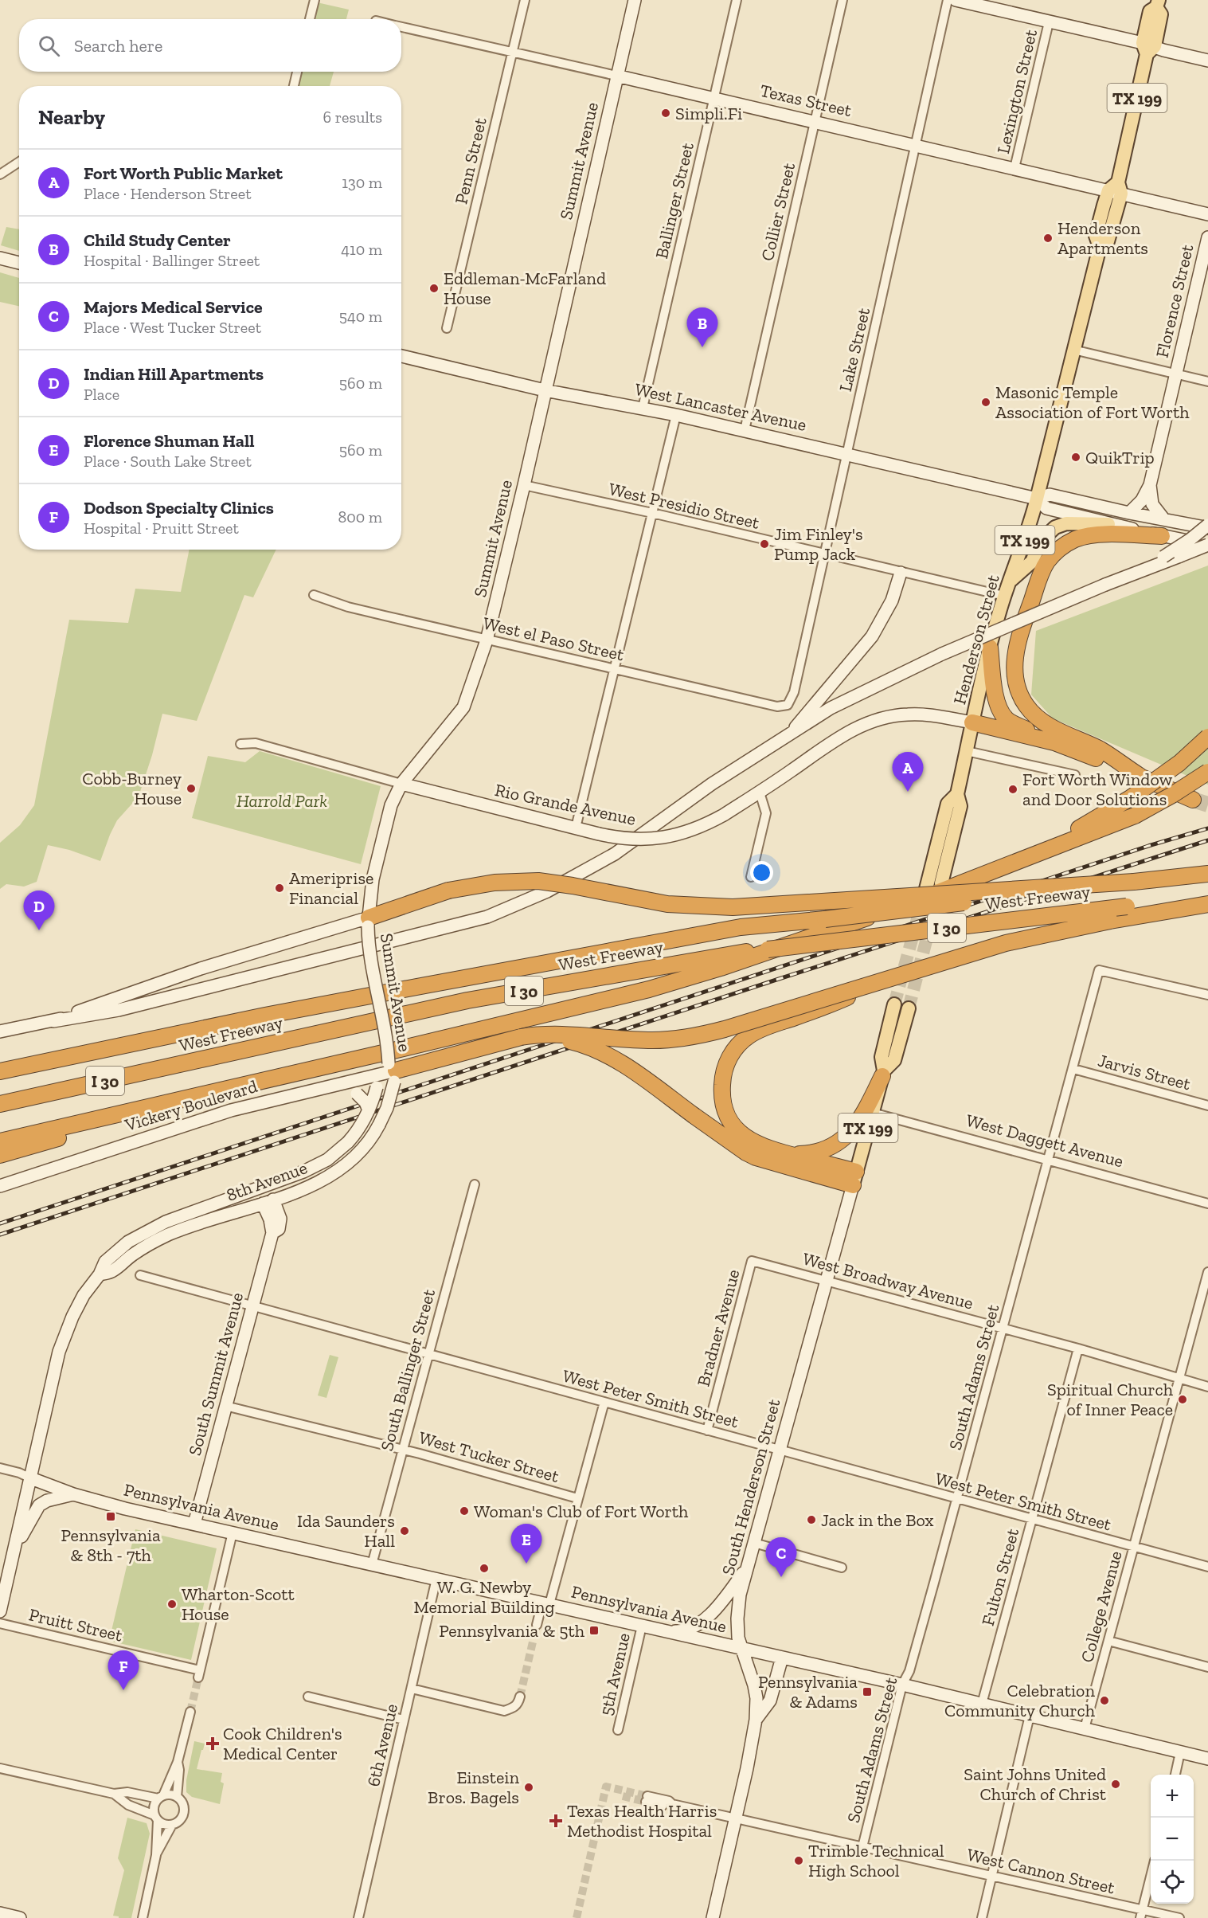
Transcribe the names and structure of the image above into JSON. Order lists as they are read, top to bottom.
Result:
{
  "streets": {
    "highway": ["West Freeway", "I 30"],
    "main road": [
      "TX 199",
      "Texas Street",
      "Summit Avenue",
      "Florence Street",
      "West Lancaster Avenue",
      "Henderson Street",
      "Rio Grande Avenue",
      "Vickery Boulevard",
      "8th Avenue",
      "South Summit Avenue",
      "South Henderson Street",
      "Pennsylvania Avenue"
    ],
    "street": [
      "Lexington Street",
      "Penn Street",
      "Ballinger Street",
      "Collier Street",
      "Lake Street",
      "West Presidio Street",
      "West el Paso Street",
      "Jarvis Street",
      "West Daggett Avenue",
      "West Broadway Avenue",
      "Bradner Avenue",
      "South Ballinger Street",
      "South Adams Street",
      "West Peter Smith Street",
      "West Tucker Street",
      "Fulton Street",
      "College Avenue",
      "Pruitt Street",
      "5th Avenue",
      "6th Avenue",
      "West Cannon Street"
    ]
  },
  "crossings": [
    ["Lexington Street", "Texas Street"],
    ["Texas Street", "Penn Street"],
    ["Texas Street", "Summit Avenue"],
    ["Texas Street", "Ballinger Street"],
    ["Texas Street", "Collier Street"],
    ["Texas Street", "Lake Street"],
    ["Texas Street", "Henderson Street"],
    ["Summit Avenue", "West Lancaster Avenue"],
    ["Summit Avenue", "West Presidio Street"],
    ["Summit Avenue", "West el Paso Street"],
    ["Summit Avenue", "Rio Grande Avenue"],
    ["Summit Avenue", "Vickery Boulevard"],
    ["Summit Avenue", "8th Avenue"],
    ["Ballinger Street", "West Lancaster Avenue"],
    ["Collier Street", "West Lancaster Avenue"],
    ["Florence Street", "West Lancaster Avenue"],
    ["Lake Street", "West Lancaster Avenue"],
    ["Lake Street", "West Presidio Street"],
    ["Lake Street", "West el Paso Street"],
    ["West Lancaster Avenue", "Henderson Street"],
    ["West Presidio Street", "Henderson Street"],
    ["Henderson Street", "Rio Grande Avenue"],
    ["Jarvis Street", "South Adams Street"],
    ["Vickery Boulevard", "8th Avenue"],
    ["West Daggett Avenue", "South Adams Street"],
    ["West Daggett Avenue", "South Henderson Street"],
    ["8th Avenue", "South Summit Avenue"],
    ["8th Avenue", "Pennsylvania Avenue"],
    ["West Broadway Avenue", "Bradner Avenue"],
    ["West Broadway Avenue", "South Adams Street"],
    ["West Broadway Avenue", "South Henderson Street"],
    ["West Broadway Avenue", "Fulton Street"],
    ["West Broadway Avenue", "College Avenue"],
    ["Bradner Avenue", "West Peter Smith Street"],
    ["South Ballinger Street", "West Peter Smith Street"],
    ["South Ballinger Street", "West Tucker Street"],
    ["South Ballinger Street", "Pennsylvania Avenue"],
    ["South Summit Avenue", "West Peter Smith Street"],
    ["South Summit Avenue", "West Tucker Street"],
    ["South Summit Avenue", "Pennsylvania Avenue"],
    ["South Adams Street", "West Peter Smith Street"],
    ["South Adams Street", "Pennsylvania Avenue"],
    ["South Adams Street", "West Cannon Street"],
    ["West Peter Smith Street", "South Henderson Street"],
    ["West Peter Smith Street", "Fulton Street"],
    ["West Peter Smith Street", "College Avenue"],
    ["South Henderson Street", "Pennsylvania Avenue"],
    ["South Henderson Street", "West Cannon Street"],
    ["Pennsylvania Avenue", "Fulton Street"],
    ["Pennsylvania Avenue", "College Avenue"],
    ["Pennsylvania Avenue", "Pruitt Street"],
    ["Pennsylvania Avenue", "5th Avenue"],
    ["Pennsylvania Avenue", "6th Avenue"]
  ],
  "parks": ["Harrold Park"],
  "places": {
    "other": [
      "Simpli.Fi",
      "Henderson Apartments",
      "Eddleman-McFarland House",
      "Masonic Temple Association of Fort Worth",
      "QuikTrip",
      "Jim Finley's Pump Jack",
      "Cobb-Burney House",
      "Fort Worth Window and Door Solutions",
      "Ameriprise Financial",
      "Spiritual Church of Inner Peace",
      "Woman's Club of Fort Worth",
      "Jack in the Box",
      "Ida Saunders Hall",
      "W. G. Newby Memorial Building",
      "Wharton-Scott House",
      "Celebration Community Church",
      "Saint Johns United Church of Christ",
      "Einstein Bros. Bagels",
      "Trimble Technical High School"
    ],
    "transit": ["Pennsylvania & 8th - 7th", "Pennsylvania & 5th", "Pennsylvania & Adams"],
    "health": ["Cook Children's Medical Center", "Texas Health Harris Methodist Hospital"]
  },
  "page": {
    "search": "Search here",
    "heading": ["Nearby", "6 results"],
    "list": [
      {
        "mark": "A",
        "name": "Fort Worth Public Market",
        "note": "Place · Henderson Street",
        "value": "130 m"
      },
      {
        "mark": "B",
        "name": "Child Study Center",
        "note": "Hospital · Ballinger Street",
        "value": "410 m"
      },
      {
        "mark": "C",
        "name": "Majors Medical Service",
        "note": "Place · West Tucker Street",
        "value": "540 m"
      },
      {
        "mark": "D",
        "name": "Indian Hill Apartments",
        "note": "Place",
        "value": "560 m"
      },
      {
        "mark": "E",
        "name": "Florence Shuman Hall",
        "note": "Place · South Lake Street",
        "value": "560 m"
      },
      {
        "mark": "F",
        "name": "Dodson Specialty Clinics",
        "note": "Hospital · Pruitt Street",
        "value": "800 m"
      }
    ],
    "pins": [
      "B",
      "A",
      "D",
      "E",
      "C",
      "F"
    ],
    "map_buttons": ["+", "−"]
  }
}
